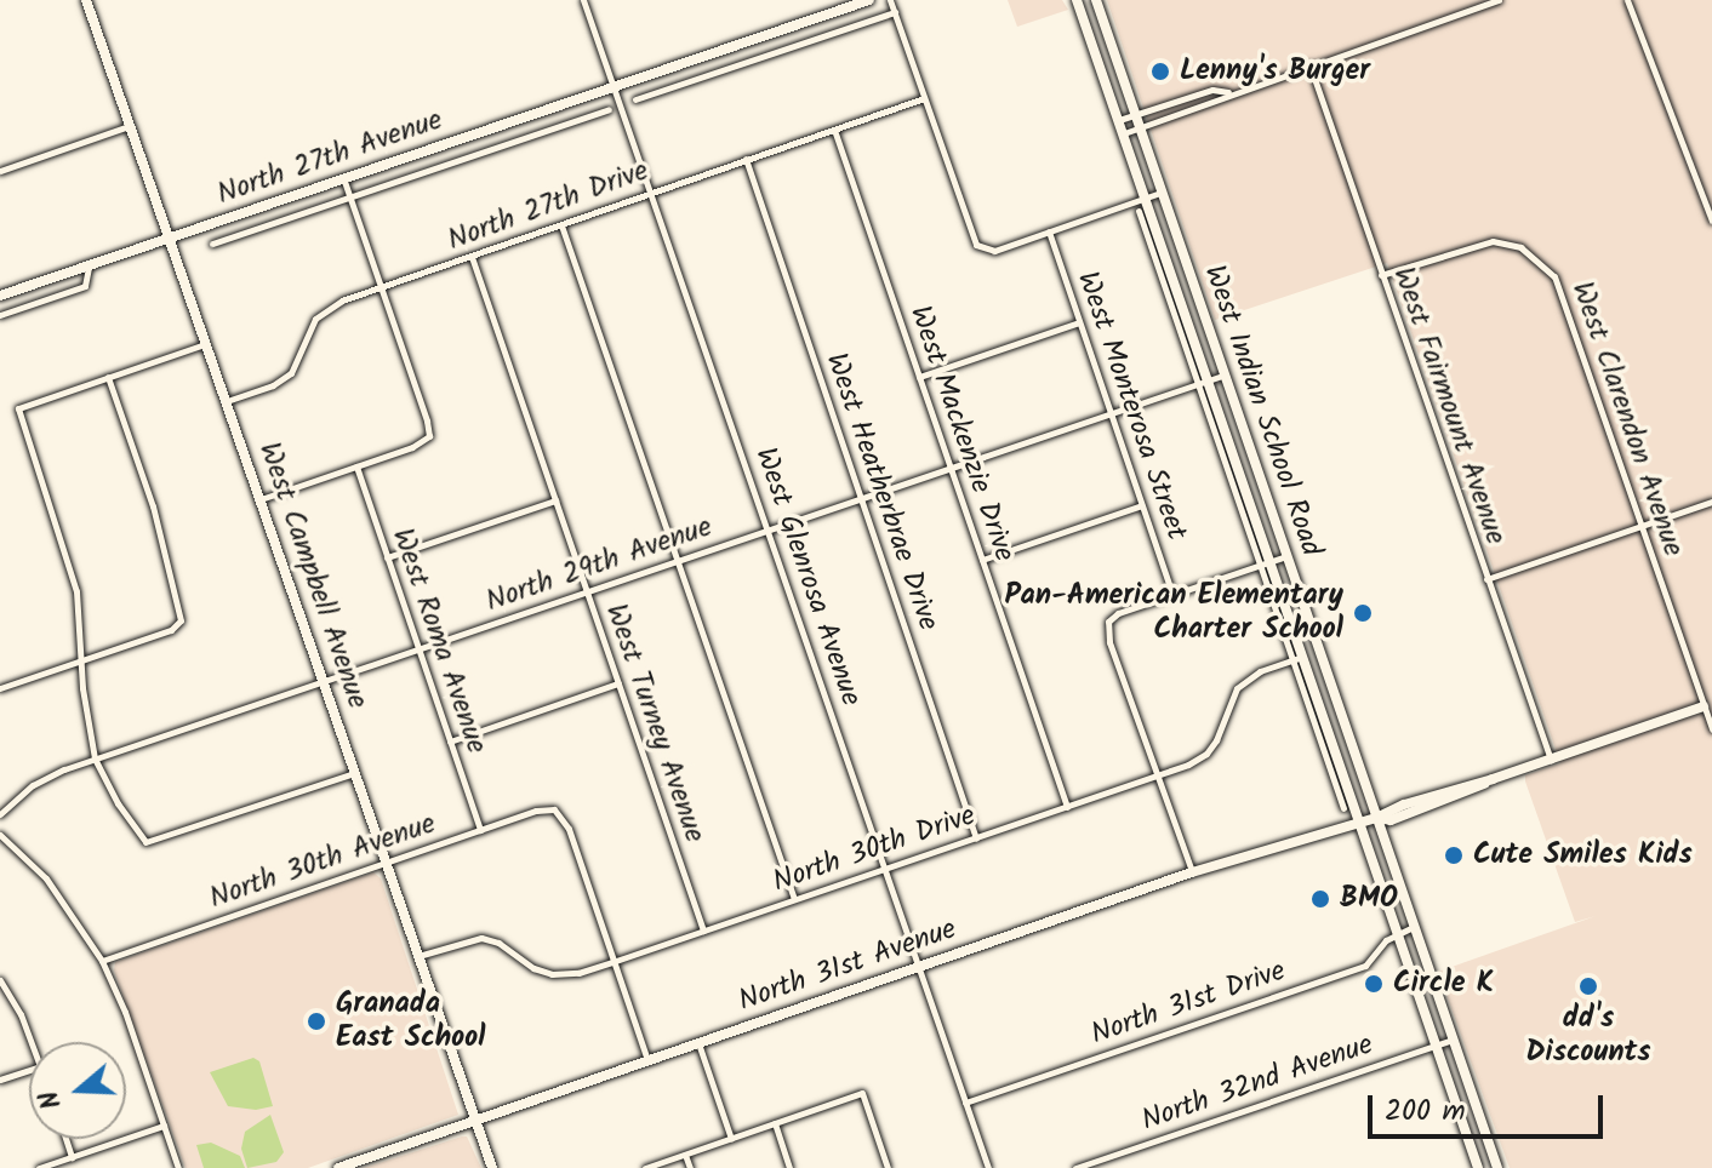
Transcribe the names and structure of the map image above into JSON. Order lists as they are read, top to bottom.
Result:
{
  "streets": {
    "main road": [
      "North 27th Avenue",
      "West Indian School Road",
      "West Campbell Avenue",
      "North 31st Avenue"
    ],
    "street": [
      "North 27th Drive",
      "West Monterosa Street",
      "West Fairmount Avenue",
      "West Clarendon Avenue",
      "West Mackenzie Drive",
      "West Heatherbrae Drive",
      "North 29th Avenue",
      "West Glenrosa Avenue",
      "West Roma Avenue",
      "West Turney Avenue",
      "North 30th Drive",
      "North 30th Avenue",
      "North 31st Drive",
      "North 32nd Avenue"
    ]
  },
  "crossings": [
    ["North 27th Avenue", "West Campbell Avenue"],
    ["North 27th Avenue", "West Glenrosa Avenue"],
    ["North 27th Drive", "West Mackenzie Drive"],
    ["North 27th Drive", "West Heatherbrae Drive"],
    ["North 27th Drive", "West Campbell Avenue"],
    ["North 27th Drive", "West Glenrosa Avenue"],
    ["North 27th Drive", "West Turney Avenue"],
    ["West Monterosa Street", "North 29th Avenue"],
    ["West Fairmount Avenue", "West Clarendon Avenue"],
    ["West Fairmount Avenue", "North 31st Avenue"],
    ["West Indian School Road", "North 29th Avenue"],
    ["West Indian School Road", "North 30th Drive"],
    ["West Indian School Road", "North 31st Avenue"],
    ["West Indian School Road", "North 31st Drive"],
    ["West Indian School Road", "North 32nd Avenue"],
    ["West Clarendon Avenue", "North 31st Avenue"],
    ["West Mackenzie Drive", "North 29th Avenue"],
    ["West Mackenzie Drive", "North 30th Drive"],
    ["West Heatherbrae Drive", "North 29th Avenue"],
    ["West Heatherbrae Drive", "North 30th Drive"],
    ["North 29th Avenue", "West Campbell Avenue"],
    ["North 29th Avenue", "West Glenrosa Avenue"],
    ["North 29th Avenue", "West Roma Avenue"],
    ["North 29th Avenue", "West Turney Avenue"],
    ["West Campbell Avenue", "North 30th Drive"],
    ["West Campbell Avenue", "North 30th Avenue"],
    ["West Campbell Avenue", "North 31st Avenue"],
    ["West Glenrosa Avenue", "North 30th Drive"],
    ["West Glenrosa Avenue", "North 31st Avenue"],
    ["West Glenrosa Avenue", "North 31st Drive"],
    ["West Roma Avenue", "North 30th Avenue"],
    ["West Turney Avenue", "North 30th Drive"],
    ["North 30th Drive", "North 30th Avenue"]
  ],
  "places": [
    "Lenny's Burger",
    "Pan-American Elementary Charter School",
    "Cute Smiles Kids",
    "BMO",
    "Circle K",
    "dd's Discounts",
    "Granada East School"
  ],
  "scale_bar": "200 m",
  "north": "left"
}
